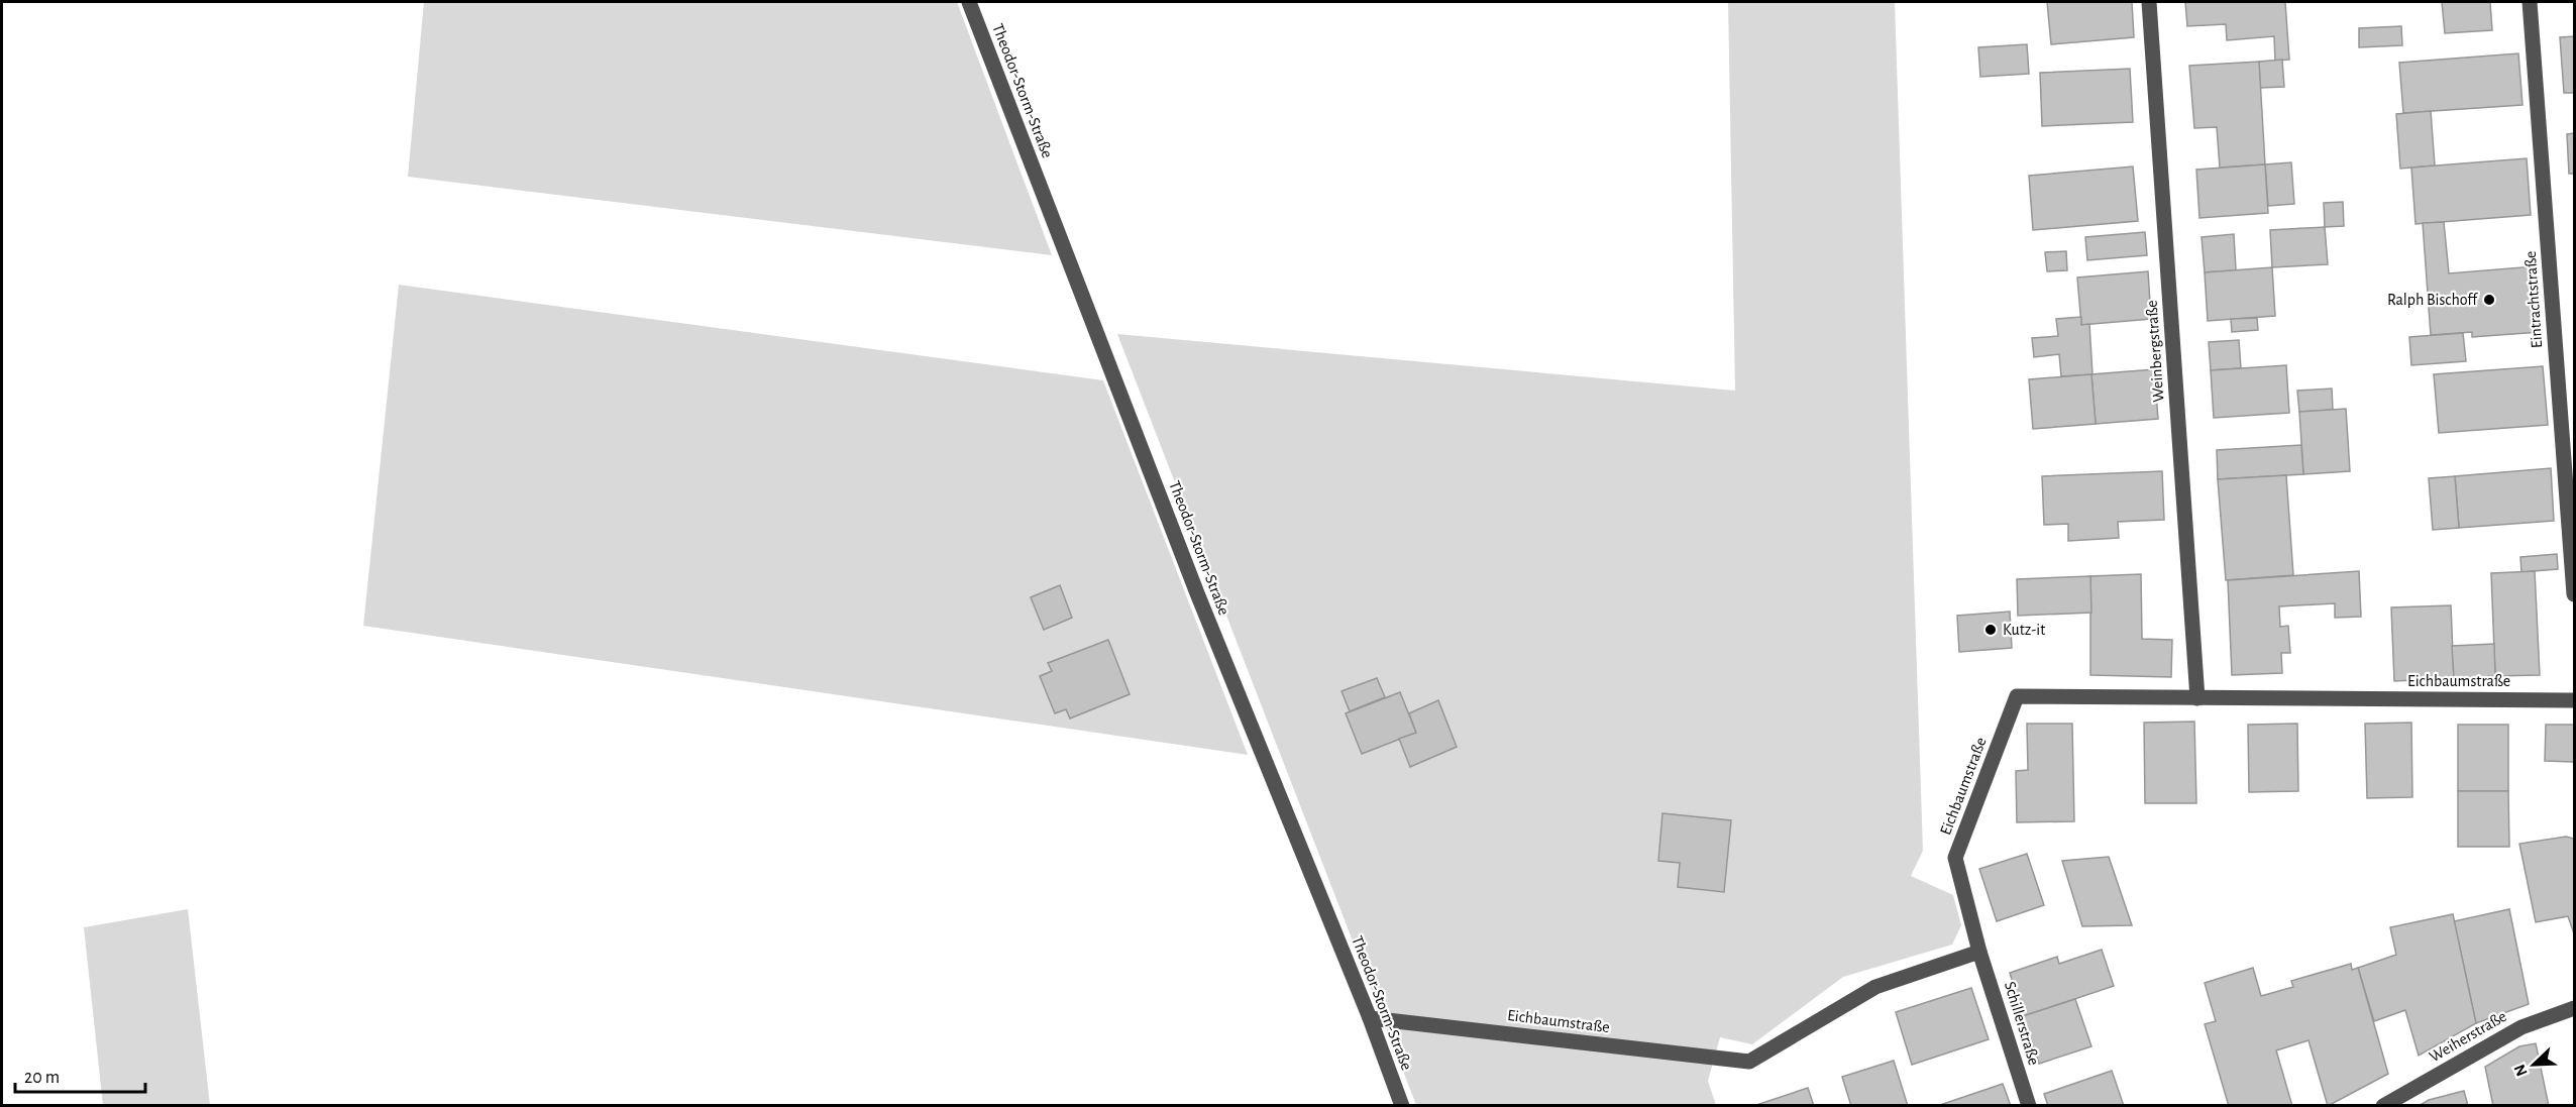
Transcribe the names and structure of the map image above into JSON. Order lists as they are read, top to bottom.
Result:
{
  "streets": {
    "street": [
      "Theodor-Storm-Straße",
      "Eintrachtstraße",
      "Weinbergstraße",
      "Eichbaumstraße",
      "Schillerstraße",
      "Weiherstraße"
    ]
  },
  "crossings": [
    ["Theodor-Storm-Straße", "Eichbaumstraße"],
    ["Weinbergstraße", "Eichbaumstraße"],
    ["Eichbaumstraße", "Schillerstraße"]
  ],
  "places": ["Ralph Bischoff", "Kutz-it"],
  "scale_bar": "20 m",
  "north": "bottom left"
}
